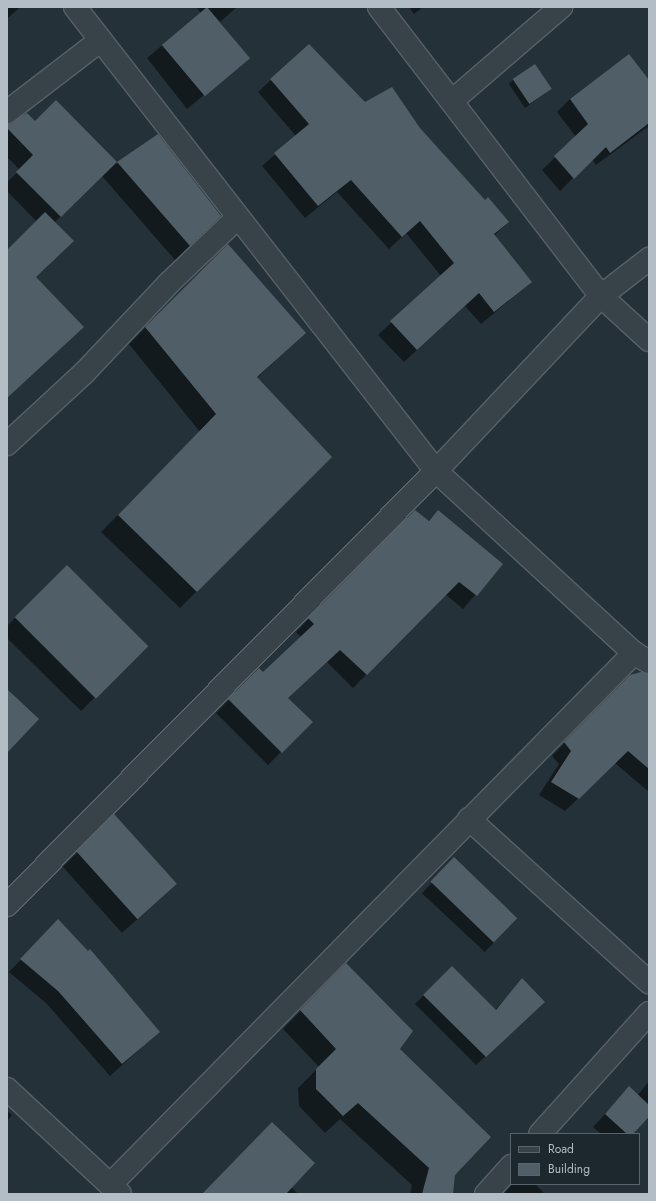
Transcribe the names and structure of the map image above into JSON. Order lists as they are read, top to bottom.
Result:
{
  "legend": ["Road", "Building"]
}
